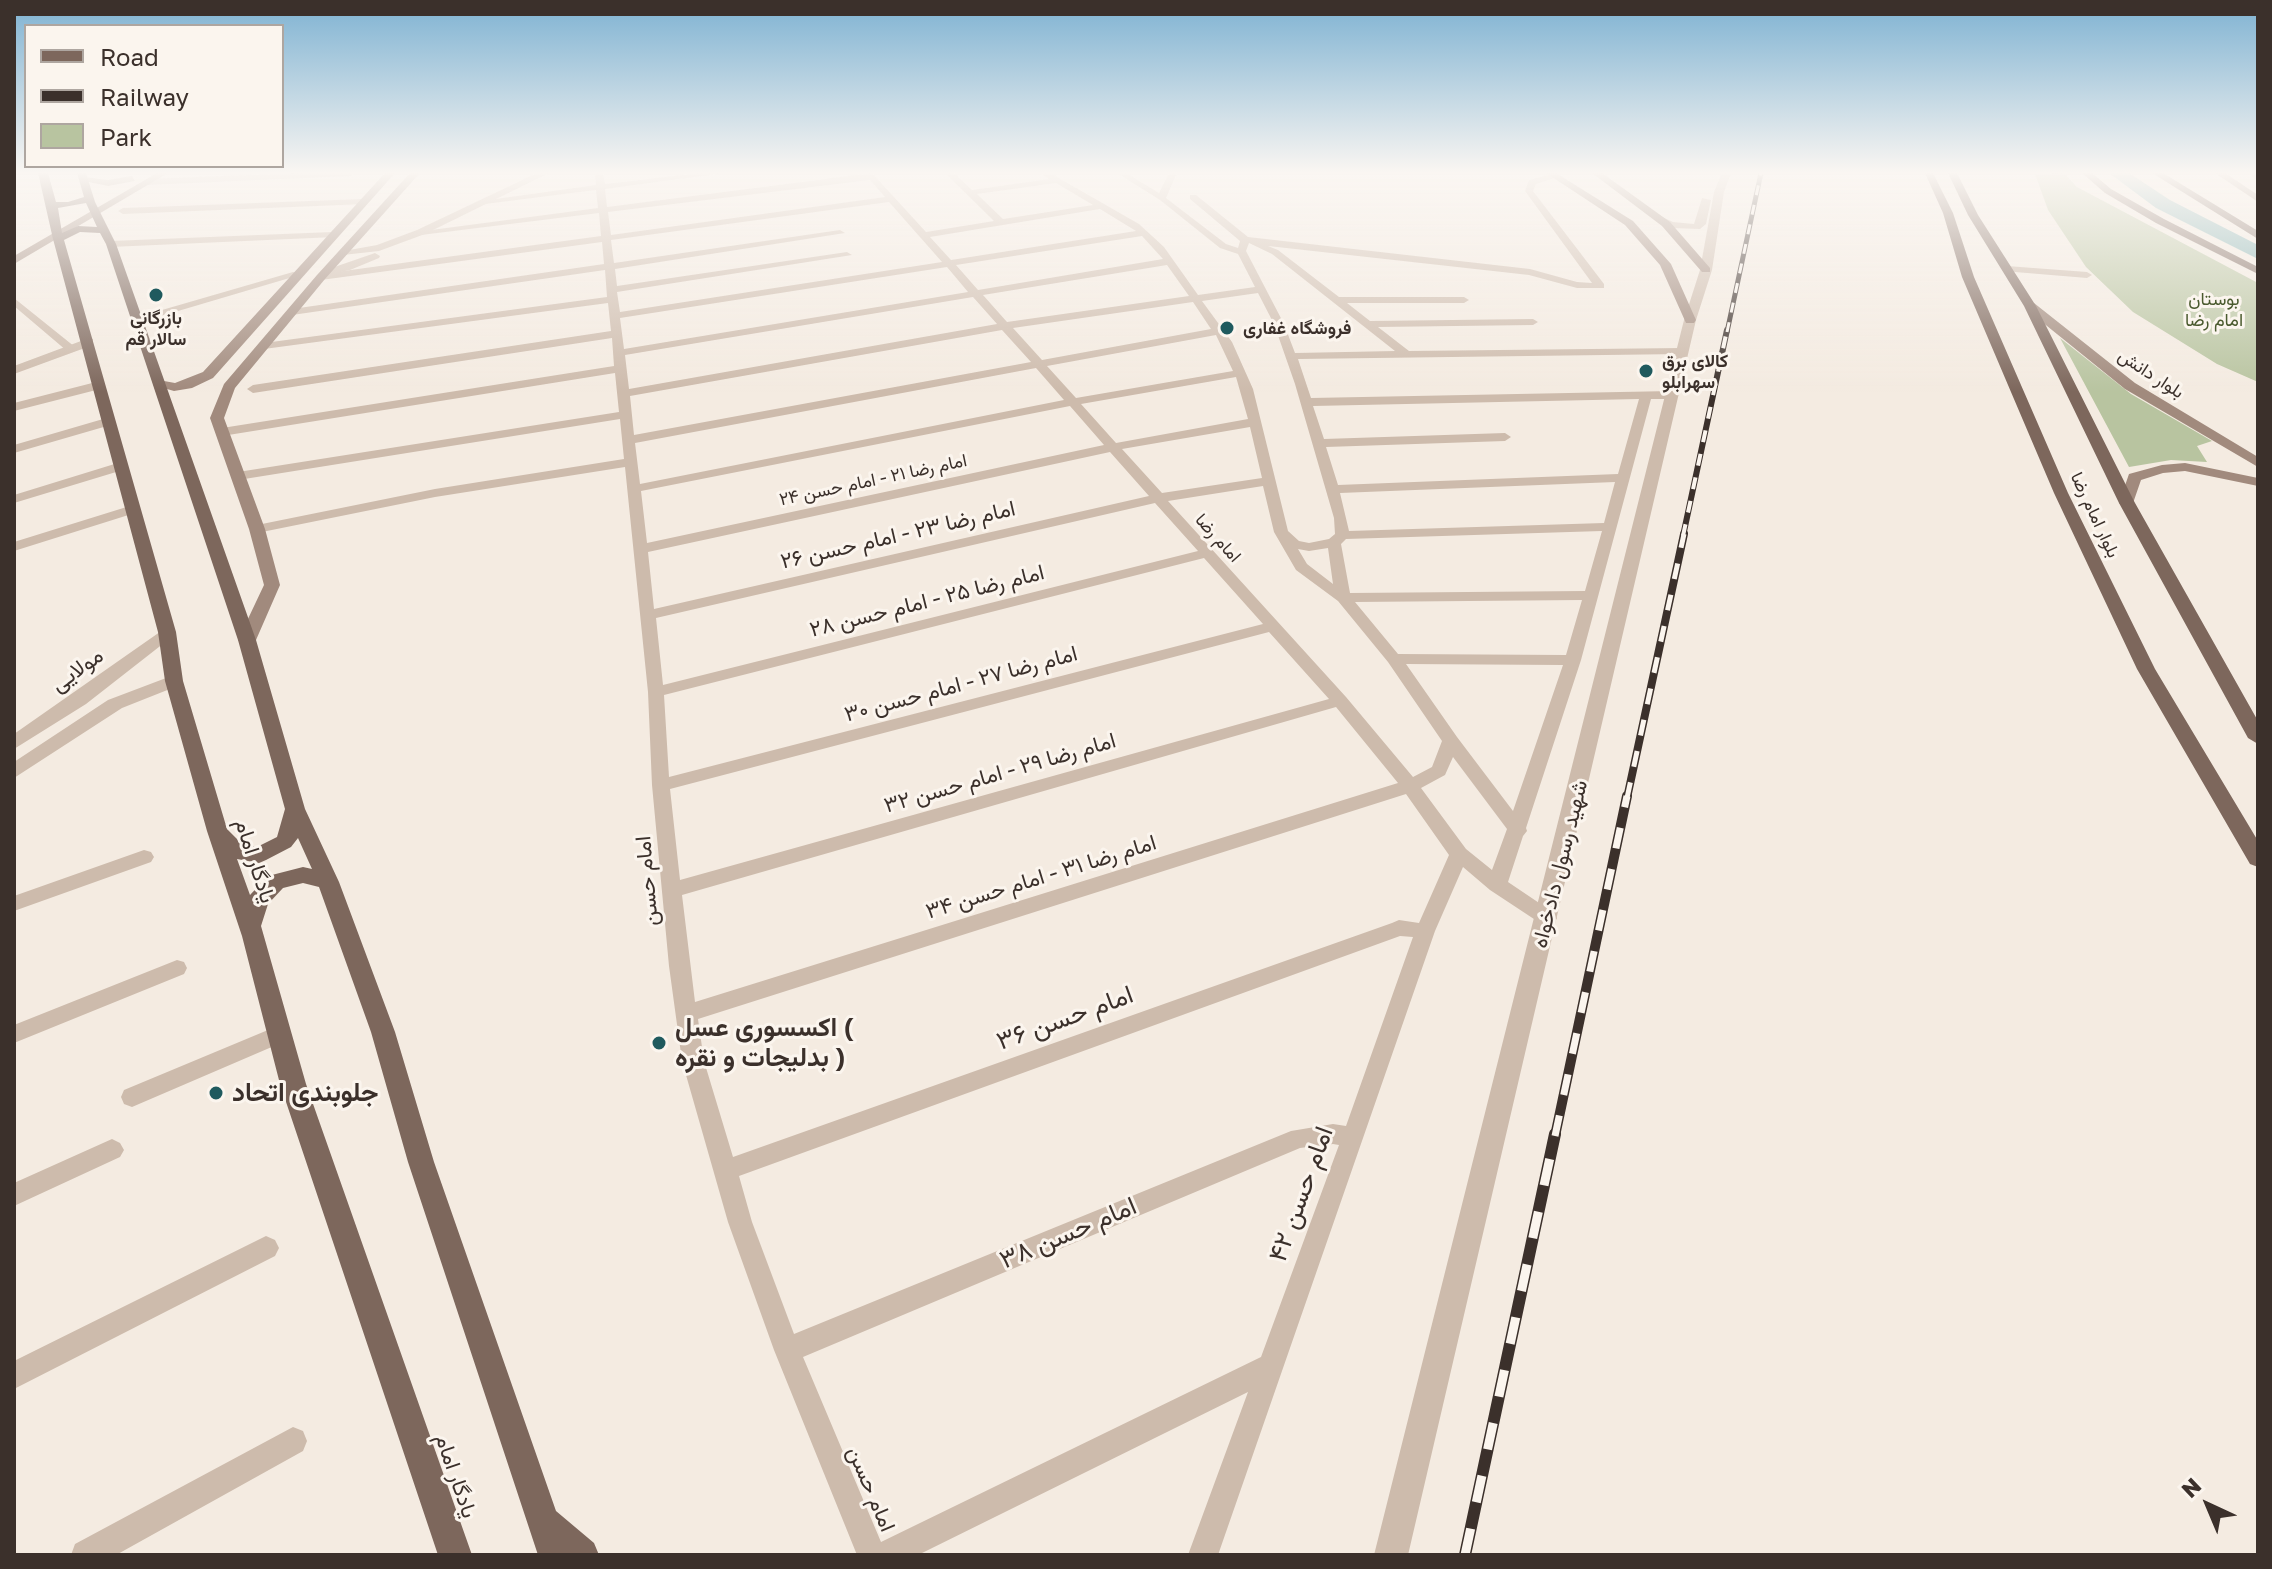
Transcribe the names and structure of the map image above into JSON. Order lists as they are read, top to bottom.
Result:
{
  "streets": {
    "main road": ["بلوار دانش", "بلوار امام رضا", "یادگار امام"],
    "street": [
      "امام رضا ۲۱ - امام حسن ۲۴",
      "امام رضا ۲۳ - امام حسن ۲۶",
      "امام رضا",
      "امام رضا ۲۵ - امام حسن ۲۸",
      "مولایی",
      "امام رضا ۲۷ - امام حسن ۳۰",
      "امام رضا ۲۹ - امام حسن ۳۲",
      "شهید رسول دادخواه",
      "امام رضا ۳۱ - امام حسن ۳۴",
      "امام حسن",
      "امام حسن ۳۶",
      "امام حسن ۴۲",
      "امام حسن ۳۸"
    ]
  },
  "crossings": [
    ["بلوار دانش", "بلوار امام رضا"],
    ["امام رضا ۲۱ - امام حسن ۲۴", "امام رضا"],
    ["امام رضا ۲۱ - امام حسن ۲۴", "امام حسن"],
    ["امام رضا ۲۳ - امام حسن ۲۶", "امام رضا"],
    ["امام رضا ۲۳ - امام حسن ۲۶", "امام حسن"],
    ["امام رضا", "امام رضا ۲۵ - امام حسن ۲۸"],
    ["امام رضا", "امام رضا ۲۷ - امام حسن ۳۰"],
    ["امام رضا", "امام رضا ۲۹ - امام حسن ۳۲"],
    ["امام رضا", "شهید رسول دادخواه"],
    ["امام رضا", "امام رضا ۳۱ - امام حسن ۳۴"],
    ["امام رضا", "امام حسن ۴۲"],
    ["امام رضا ۲۵ - امام حسن ۲۸", "امام حسن"],
    ["مولایی", "یادگار امام"],
    ["امام رضا ۲۷ - امام حسن ۳۰", "امام حسن"],
    ["امام رضا ۲۹ - امام حسن ۳۲", "امام حسن"],
    ["امام رضا ۳۱ - امام حسن ۳۴", "امام حسن"],
    ["امام حسن", "امام حسن ۳۶"],
    ["امام حسن", "امام حسن ۳۸"],
    ["امام حسن ۳۶", "امام حسن ۴۲"],
    ["امام حسن ۴۲", "امام حسن ۳۸"]
  ],
  "parks": ["بوستان امام رضا"],
  "places": [
    "بازرگانی سالار قم",
    "فروشگاه غفاری",
    "کالای برق سهرابلو",
    "اکسسوری عسل ( بدلیجات و نقره )",
    "جلوبندی اتحاد"
  ],
  "legend": ["Road", "Railway", "Park"],
  "north": "top left"
}
